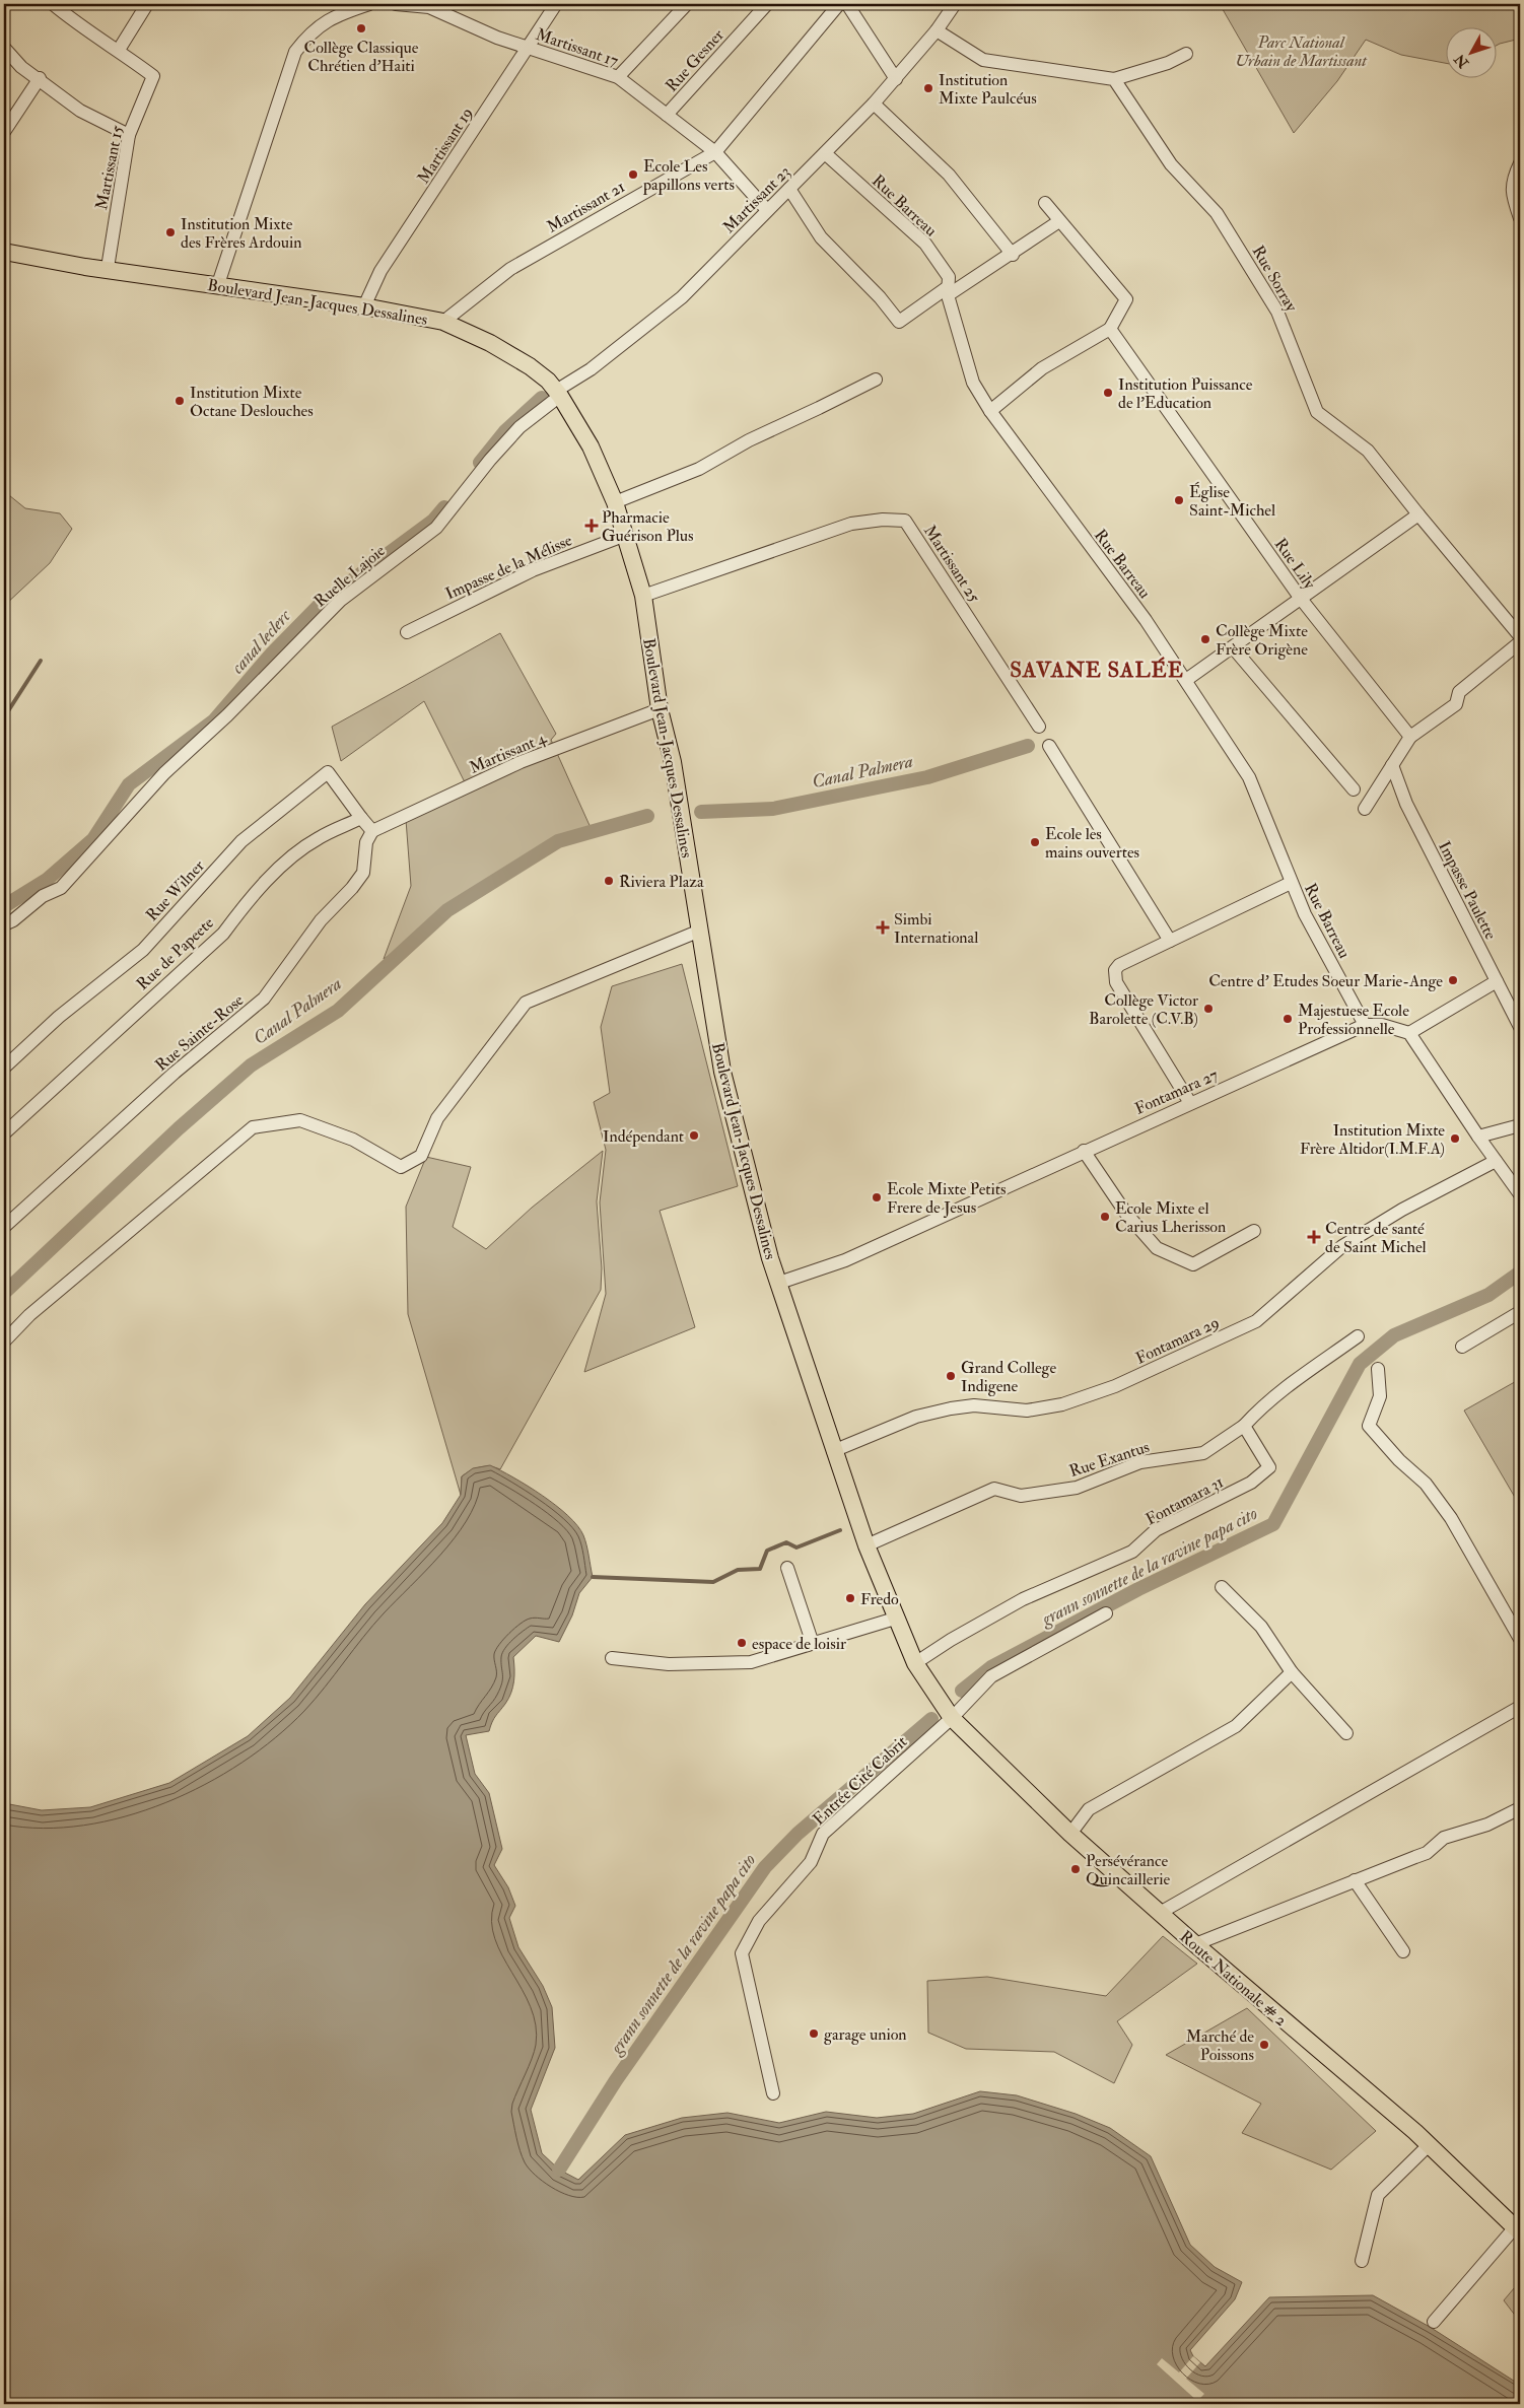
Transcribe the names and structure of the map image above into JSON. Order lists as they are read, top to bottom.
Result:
{
  "streets": {
    "main road": ["Boulevard Jean-Jacques Dessalines", "Route Nationale # 2"],
    "street": [
      "Martissant 17",
      "Rue Gesner",
      "Martissant 19",
      "Martissant 15",
      "Martissant 23",
      "Rue Barreau",
      "Martissant 21",
      "Rue Sorray",
      "Martissant 25",
      "Rue Lily",
      "Impasse de la Mélisse",
      "Ruelle Lajoie",
      "Martissant 4",
      "Rue Wilner",
      "Impasse Paulette",
      "Rue de Papeete",
      "Rue Sainte-Rose",
      "Fontamara 27",
      "Fontamara 29",
      "Rue Exantus",
      "Fontamara 31",
      "Entrée Cité Cabrit"
    ]
  },
  "crossings": [
    ["Martissant 17", "Rue Gesner"],
    ["Martissant 17", "Martissant 19"],
    ["Martissant 17", "Martissant 23"],
    ["Martissant 17", "Martissant 21"],
    ["Martissant 19", "Boulevard Jean-Jacques Dessalines"],
    ["Martissant 15", "Boulevard Jean-Jacques Dessalines"],
    ["Martissant 23", "Rue Barreau"],
    ["Martissant 23", "Boulevard Jean-Jacques Dessalines"],
    ["Martissant 23", "Ruelle Lajoie"],
    ["Rue Barreau", "Fontamara 27"],
    ["Martissant 21", "Boulevard Jean-Jacques Dessalines"],
    ["Boulevard Jean-Jacques Dessalines", "Martissant 25"],
    ["Boulevard Jean-Jacques Dessalines", "Impasse de la Mélisse"],
    ["Boulevard Jean-Jacques Dessalines", "Ruelle Lajoie"],
    ["Boulevard Jean-Jacques Dessalines", "Martissant 4"],
    ["Boulevard Jean-Jacques Dessalines", "Fontamara 27"],
    ["Boulevard Jean-Jacques Dessalines", "Fontamara 29"],
    ["Boulevard Jean-Jacques Dessalines", "Rue Exantus"],
    ["Boulevard Jean-Jacques Dessalines", "Fontamara 31"],
    ["Boulevard Jean-Jacques Dessalines", "Entrée Cité Cabrit"],
    ["Boulevard Jean-Jacques Dessalines", "Route Nationale # 2"],
    ["Martissant 4", "Rue Sainte-Rose"],
    ["Rue Wilner", "Rue de Papeete"],
    ["Rue Exantus", "Fontamara 31"],
    ["Entrée Cité Cabrit", "Route Nationale # 2"]
  ],
  "districts": ["SAVANE SALÉE"],
  "water": ["canal leclerc", "Canal Palmera", "grann sonnette de la ravine papa cito"],
  "parks": ["Parc National Urbain de Martissant"],
  "places": {
    "other": [
      "Collège Classique Chrétien d'Haiti",
      "Institution Mixte Paulcéus",
      "Ecole Les papillons verts",
      "Institution Mixte des Frères Ardouin",
      "Institution Puissance de l'Education",
      "Institution Mixte Octane Deslouches",
      "Église Saint-Michel",
      "Collège Mixte Frère Origène",
      "Ecole les mains ouvertes",
      "Riviera Plaza",
      "Centre d' Etudes Soeur Marie-Ange",
      "Collège Victor Barolette (C.V.B)",
      "Majestuese Ecole Professionnelle",
      "Indépendant",
      "Institution Mixte Frère Altidor(I.M.F.A)",
      "Ecole Mixte Petits Frere de Jesus",
      "Ecole Mixte el Carius Lherisson",
      "Grand College Indigene",
      "Fredo",
      "espace de loisir",
      "Persévérance Quincaillerie",
      "garage union",
      "Marché de Poissons"
    ],
    "health": ["Pharmacie Guérison Plus", "Simbi International", "Centre de santé de Saint Michel"]
  },
  "north": "bottom left"
}
